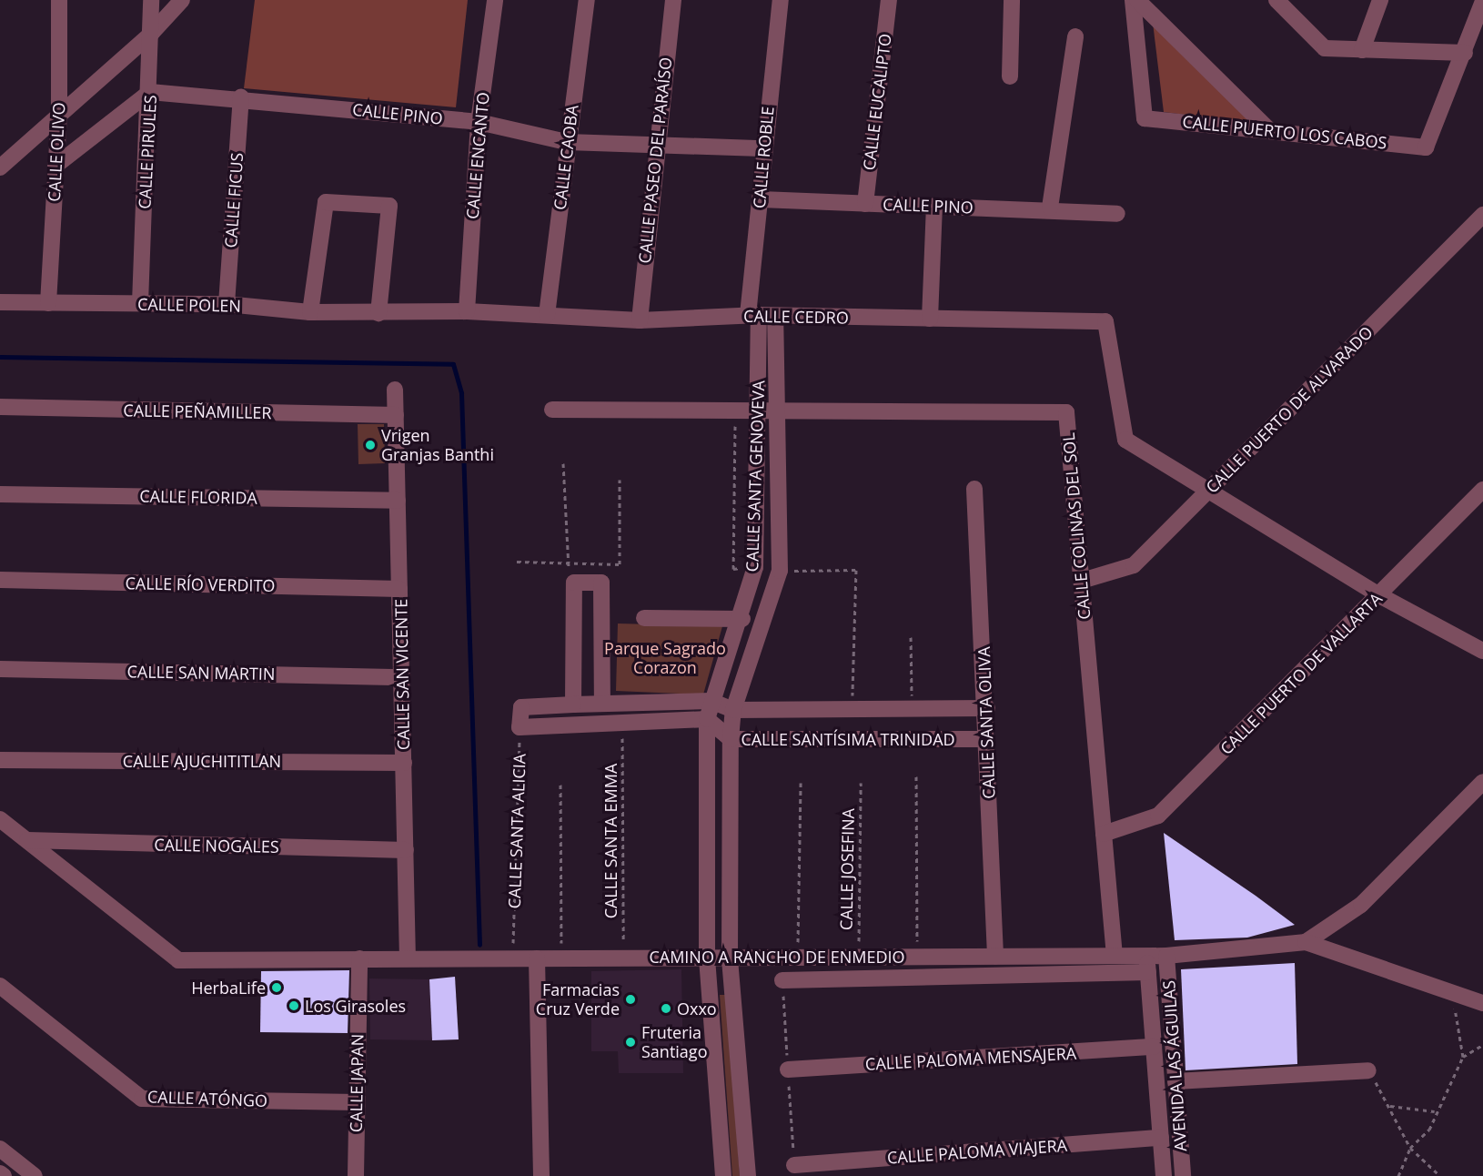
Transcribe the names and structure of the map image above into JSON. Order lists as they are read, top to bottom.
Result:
{
  "streets": {
    "street": [
      "CALLE EUCALIPTO",
      "CALLE PINO",
      "CALLE PUERTO LOS CABOS",
      "CALLE OLIVO",
      "CALLE PIRULES",
      "CALLE ENCANTO",
      "CALLE CAOBA",
      "CALLE ROBLE",
      "CALLE PASEO DEL PARAÍSO",
      "CALLE FICUS",
      "CALLE POLEN",
      "CALLE CEDRO",
      "CALLE PUERTO DE ALVARADO",
      "CALLE PEÑAMILLER",
      "CALLE SANTA GENOVEVA",
      "CALLE FLORIDA",
      "CALLE COLINAS DEL SOL",
      "CALLE RÍO VERDITO",
      "CALLE SAN MARTIN",
      "CALLE PUERTO DE VALLARTA",
      "CALLE SAN VICENTE",
      "CALLE SANTA OLIVA",
      "CALLE SANTÍSIMA TRINIDAD",
      "CALLE AJUCHITITLAN",
      "CALLE NOGALES",
      "CAMINO A RANCHO DE ENMEDIO",
      "CALLE PALOMA MENSAJERA",
      "AVENIDA LAS ÁGUILAS",
      "CALLE JAPAN",
      "CALLE ATÓNGO",
      "CALLE PALOMA VIAJERA"
    ],
    "path": ["CALLE SANTA ALICIA", "CALLE SANTA EMMA", "CALLE JOSEFINA"]
  },
  "crossings": [
    ["CALLE EUCALIPTO", "CALLE PINO"],
    ["CALLE PINO", "CALLE PIRULES"],
    ["CALLE PINO", "CALLE ENCANTO"],
    ["CALLE PINO", "CALLE CAOBA"],
    ["CALLE PINO", "CALLE ROBLE"],
    ["CALLE PINO", "CALLE PASEO DEL PARAÍSO"],
    ["CALLE PINO", "CALLE FICUS"],
    ["CALLE OLIVO", "CALLE POLEN"],
    ["CALLE PIRULES", "CALLE POLEN"],
    ["CALLE ENCANTO", "CALLE CEDRO"],
    ["CALLE CAOBA", "CALLE CEDRO"],
    ["CALLE ROBLE", "CALLE CEDRO"],
    ["CALLE ROBLE", "CALLE SANTA GENOVEVA"],
    ["CALLE PASEO DEL PARAÍSO", "CALLE CEDRO"],
    ["CALLE FICUS", "CALLE POLEN"],
    ["CALLE POLEN", "CALLE CEDRO"],
    ["CALLE CEDRO", "CALLE PUERTO DE ALVARADO"],
    ["CALLE CEDRO", "CALLE SANTA GENOVEVA"],
    ["CALLE PUERTO DE ALVARADO", "CALLE COLINAS DEL SOL"],
    ["CALLE PEÑAMILLER", "CALLE SAN VICENTE"],
    ["CALLE SANTA GENOVEVA", "CALLE COLINAS DEL SOL"],
    ["CALLE SANTA GENOVEVA", "CALLE SANTÍSIMA TRINIDAD"],
    ["CALLE SANTA GENOVEVA", "CAMINO A RANCHO DE ENMEDIO"],
    ["CALLE FLORIDA", "CALLE SAN VICENTE"],
    ["CALLE COLINAS DEL SOL", "CALLE PUERTO DE VALLARTA"],
    ["CALLE COLINAS DEL SOL", "CAMINO A RANCHO DE ENMEDIO"],
    ["CALLE RÍO VERDITO", "CALLE SAN VICENTE"],
    ["CALLE SAN MARTIN", "CALLE SAN VICENTE"],
    ["CALLE SAN VICENTE", "CALLE AJUCHITITLAN"],
    ["CALLE SAN VICENTE", "CALLE NOGALES"],
    ["CALLE SAN VICENTE", "CAMINO A RANCHO DE ENMEDIO"],
    ["CALLE SANTA OLIVA", "CALLE SANTÍSIMA TRINIDAD"],
    ["CALLE SANTA OLIVA", "CAMINO A RANCHO DE ENMEDIO"],
    ["CALLE SANTÍSIMA TRINIDAD", "CALLE SANTA ALICIA"],
    ["CALLE SANTA ALICIA", "CAMINO A RANCHO DE ENMEDIO"],
    ["CALLE SANTA EMMA", "CAMINO A RANCHO DE ENMEDIO"],
    ["CALLE NOGALES", "CAMINO A RANCHO DE ENMEDIO"],
    ["CALLE JOSEFINA", "CAMINO A RANCHO DE ENMEDIO"],
    ["CAMINO A RANCHO DE ENMEDIO", "AVENIDA LAS ÁGUILAS"],
    ["CAMINO A RANCHO DE ENMEDIO", "CALLE JAPAN"],
    ["CALLE PALOMA MENSAJERA", "AVENIDA LAS ÁGUILAS"],
    ["AVENIDA LAS ÁGUILAS", "CALLE PALOMA VIAJERA"],
    ["CALLE JAPAN", "CALLE ATÓNGO"]
  ],
  "parks": ["Parque Sagrado Corazon"],
  "places": [
    "Vrigen Granjas Banthi",
    "HerbaLife",
    "Farmacias Cruz Verde",
    "Los Girasoles",
    "Oxxo",
    "Fruteria Santiago"
  ]
}
